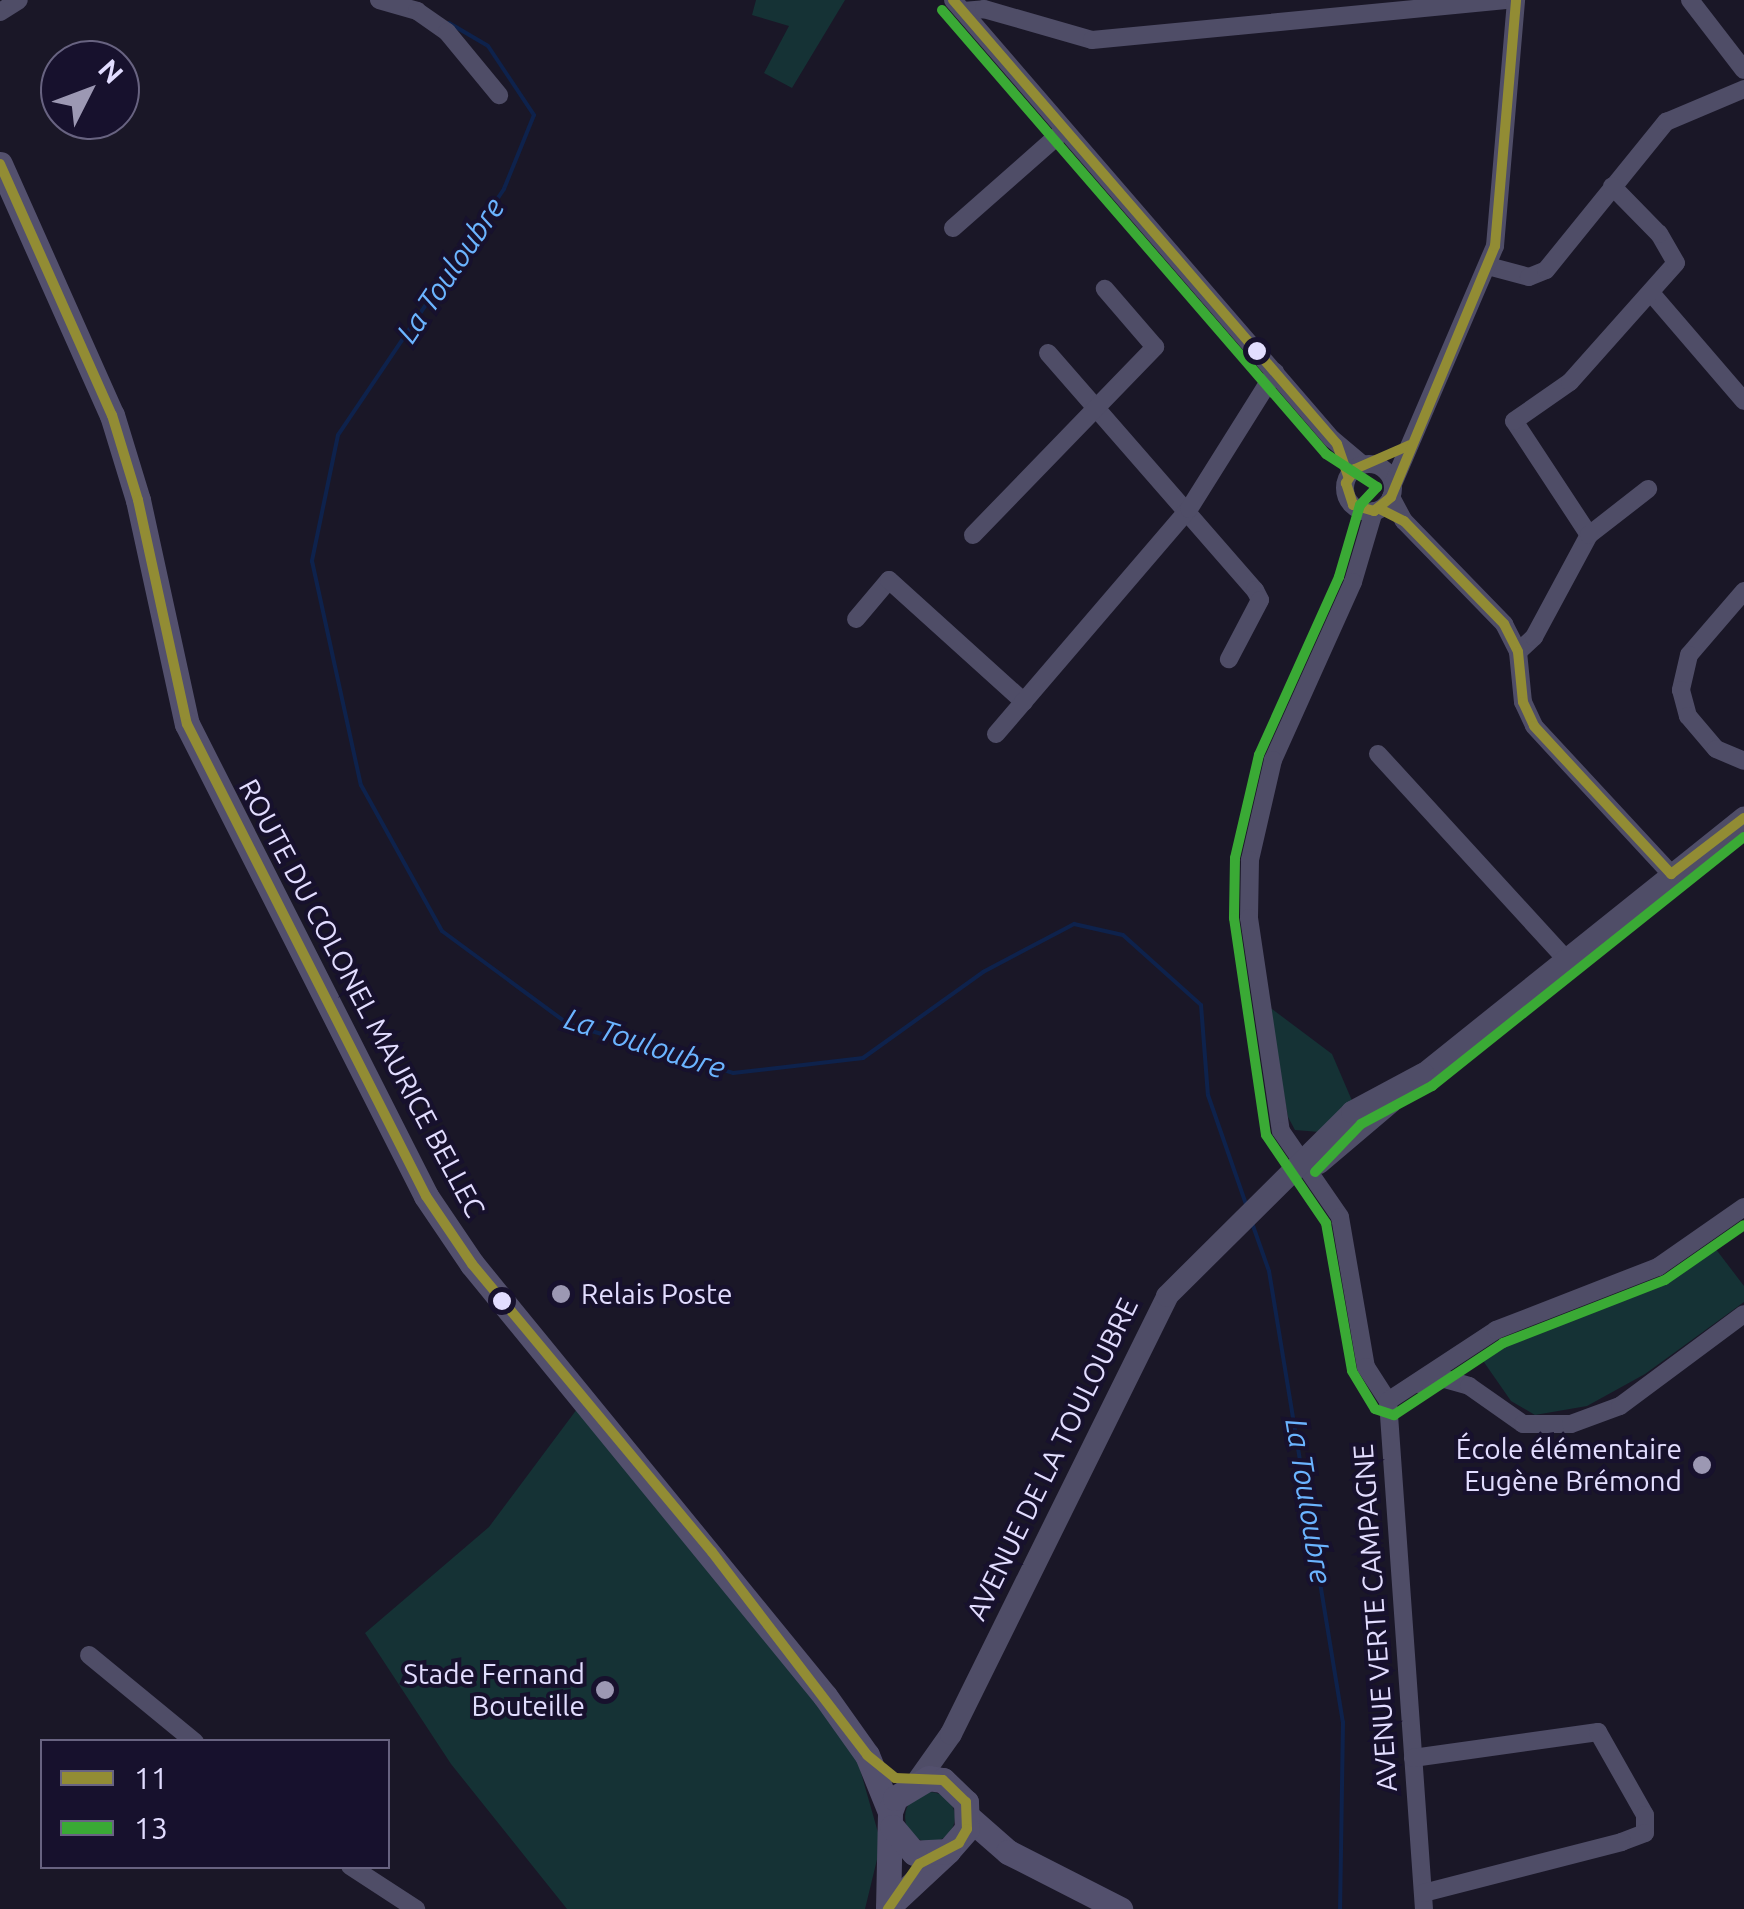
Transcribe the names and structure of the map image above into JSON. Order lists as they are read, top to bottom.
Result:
{
  "streets": {
    "main road": ["ROUTE DU COLONEL MAURICE BELLEC"],
    "street": ["AVENUE DE LA TOULOUBRE", "AVENUE VERTE CAMPAGNE"]
  },
  "crossings": [
    ["ROUTE DU COLONEL MAURICE BELLEC", "AVENUE DE LA TOULOUBRE"],
    ["AVENUE DE LA TOULOUBRE", "AVENUE VERTE CAMPAGNE"]
  ],
  "water": ["La Touloubre"],
  "places": ["Relais Poste", "École élémentaire Eugène Brémond", "Stade Fernand Bouteille"],
  "lines": ["transit line 11", "transit line 13"],
  "legend": ["11", "13"],
  "north": "top right"
}
